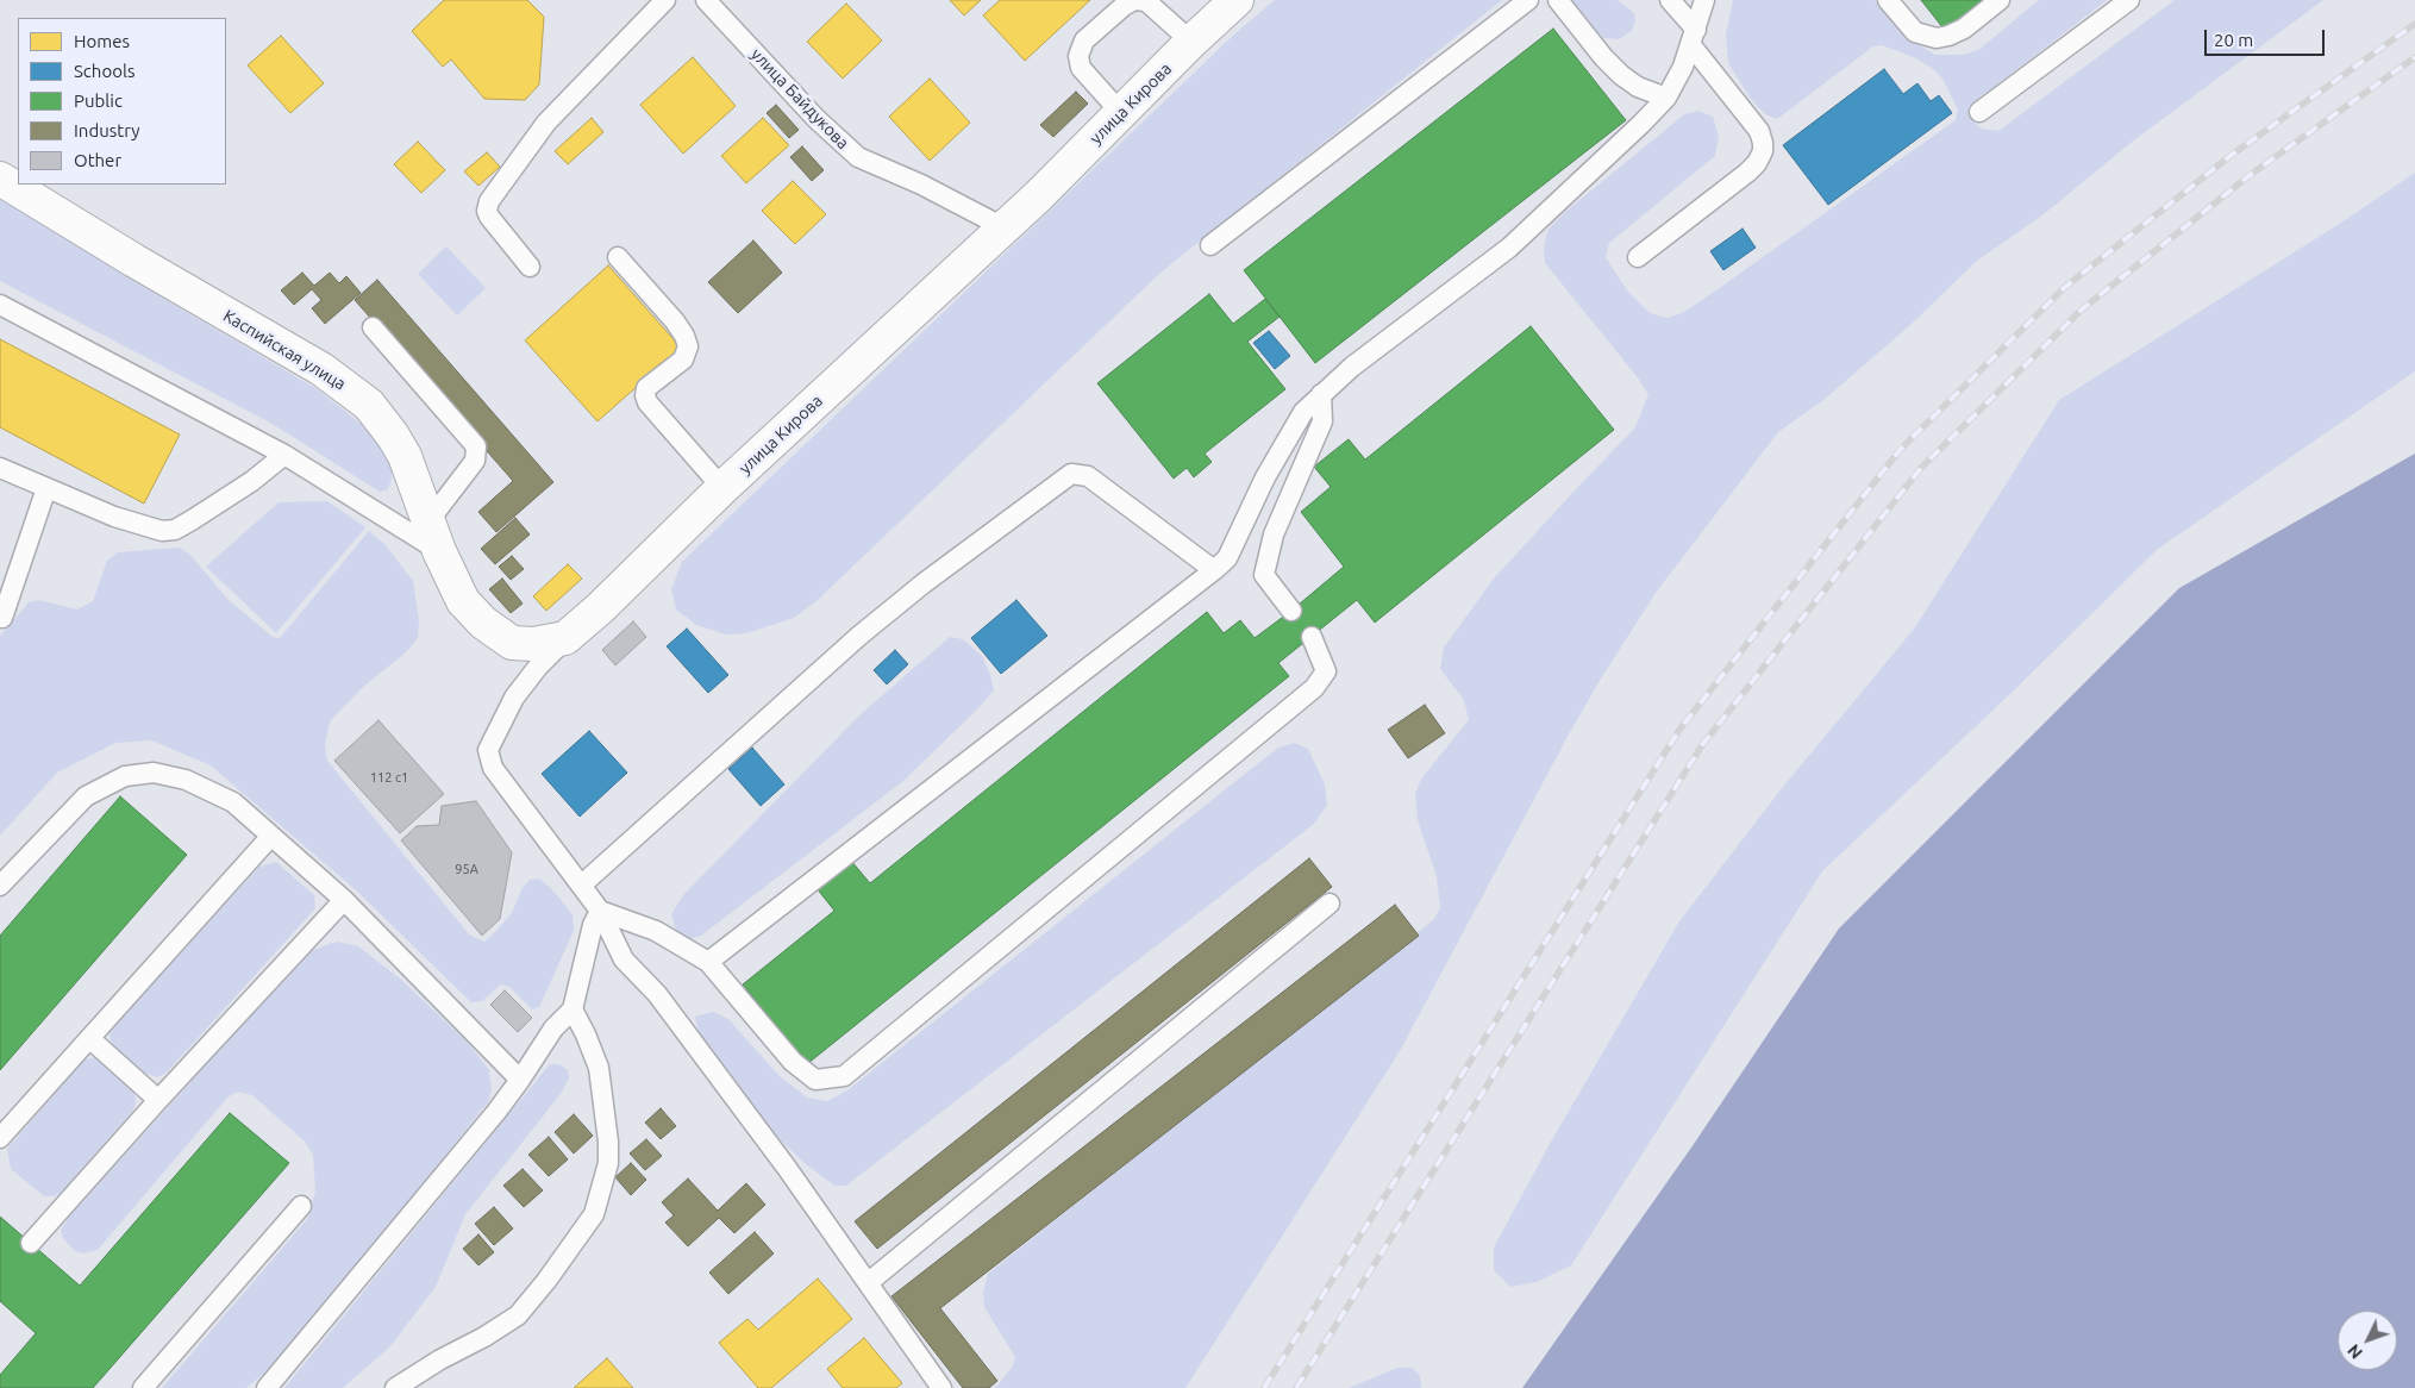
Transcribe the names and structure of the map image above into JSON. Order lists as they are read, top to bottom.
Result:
{
  "streets": {
    "street": ["улица Кирова", "Каспийская улица"],
    "lane": ["улица Байдукова"]
  },
  "crossings": [
    ["улица Байдукова", "улица Кирова"],
    ["улица Кирова", "Каспийская улица"]
  ],
  "house_numbers": ["112 с1", "95А"],
  "legend": [
    "Homes",
    "Schools",
    "Public",
    "Industry",
    "Other"
  ],
  "scale_bar": "20 m",
  "north": "bottom left"
}
